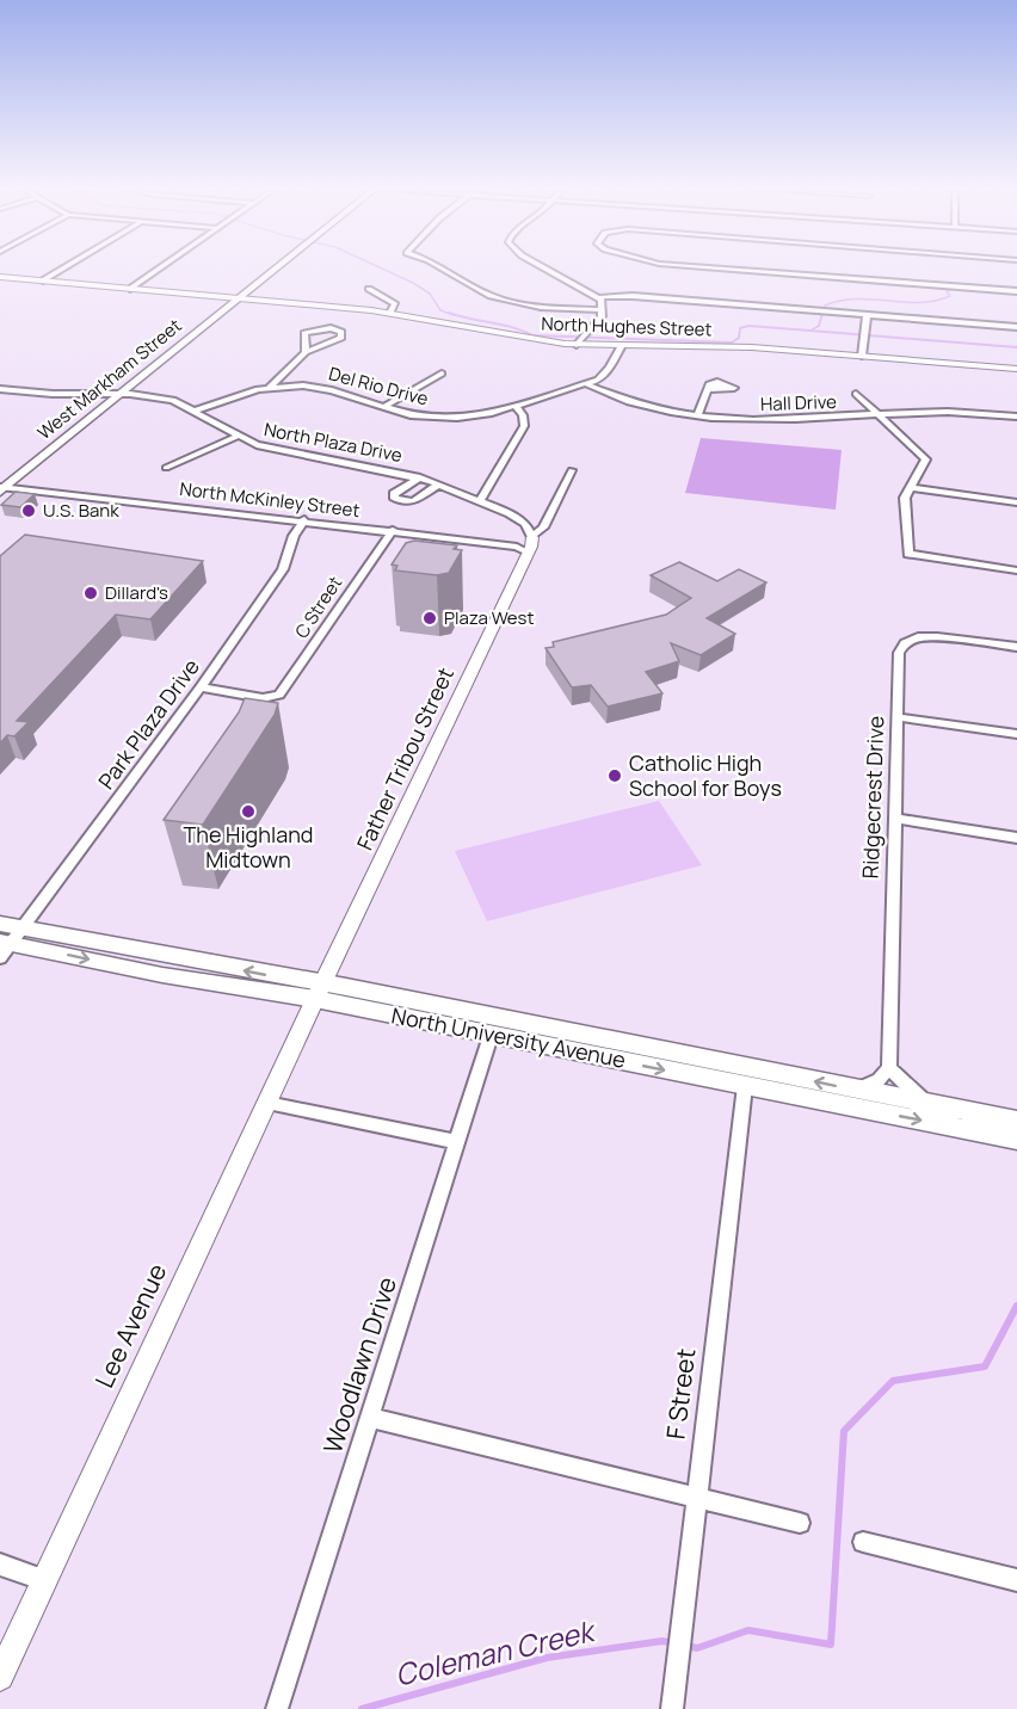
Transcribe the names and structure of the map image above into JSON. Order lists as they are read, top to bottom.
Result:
{
  "streets": {
    "main road": ["West Markham Street", "North University Avenue"],
    "street": [
      "North Hughes Street",
      "Del Rio Drive",
      "Hall Drive",
      "North Plaza Drive",
      "North McKinley Street",
      "C Street",
      "Park Plaza Drive",
      "Father Tribou Street",
      "Ridgecrest Drive",
      "Lee Avenue",
      "Woodlawn Drive",
      "F Street"
    ]
  },
  "crossings": [
    ["North Hughes Street", "West Markham Street"],
    ["North Hughes Street", "Del Rio Drive"],
    ["West Markham Street", "North Plaza Drive"],
    ["West Markham Street", "North McKinley Street"],
    ["Del Rio Drive", "Hall Drive"],
    ["Del Rio Drive", "North Plaza Drive"],
    ["North Plaza Drive", "Father Tribou Street"],
    ["North McKinley Street", "C Street"],
    ["North McKinley Street", "Park Plaza Drive"],
    ["North McKinley Street", "Father Tribou Street"],
    ["C Street", "Park Plaza Drive"],
    ["Park Plaza Drive", "North University Avenue"],
    ["Father Tribou Street", "North University Avenue"],
    ["Father Tribou Street", "Lee Avenue"],
    ["North University Avenue", "Lee Avenue"],
    ["North University Avenue", "Woodlawn Drive"],
    ["North University Avenue", "F Street"]
  ],
  "water": ["Coleman Creek"],
  "places": [
    "U.S. Bank",
    "Dillard's",
    "Plaza West",
    "Catholic High School for Boys",
    "The Highland Midtown"
  ]
}
